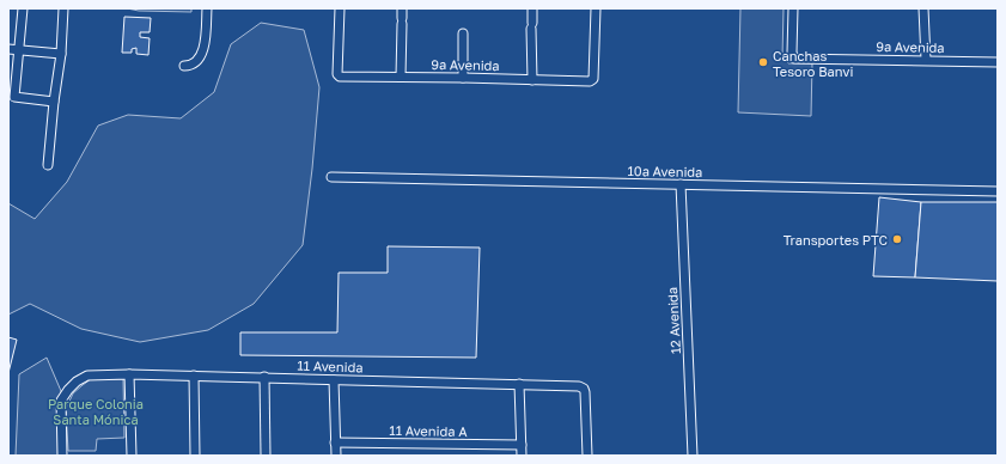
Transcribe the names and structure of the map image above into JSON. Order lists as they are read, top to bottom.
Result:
{
  "streets": {
    "street": [
      "9a Avenida",
      "10a Avenida",
      "12 Avenida",
      "11 Avenida",
      "11 Avenida A"
    ]
  },
  "crossings": [
    ["10a Avenida", "12 Avenida"]
  ],
  "parks": ["Parque Colonia Santa Mónica"],
  "places": ["Canchas Tesoro Banvi", "Transportes PTC"]
}
